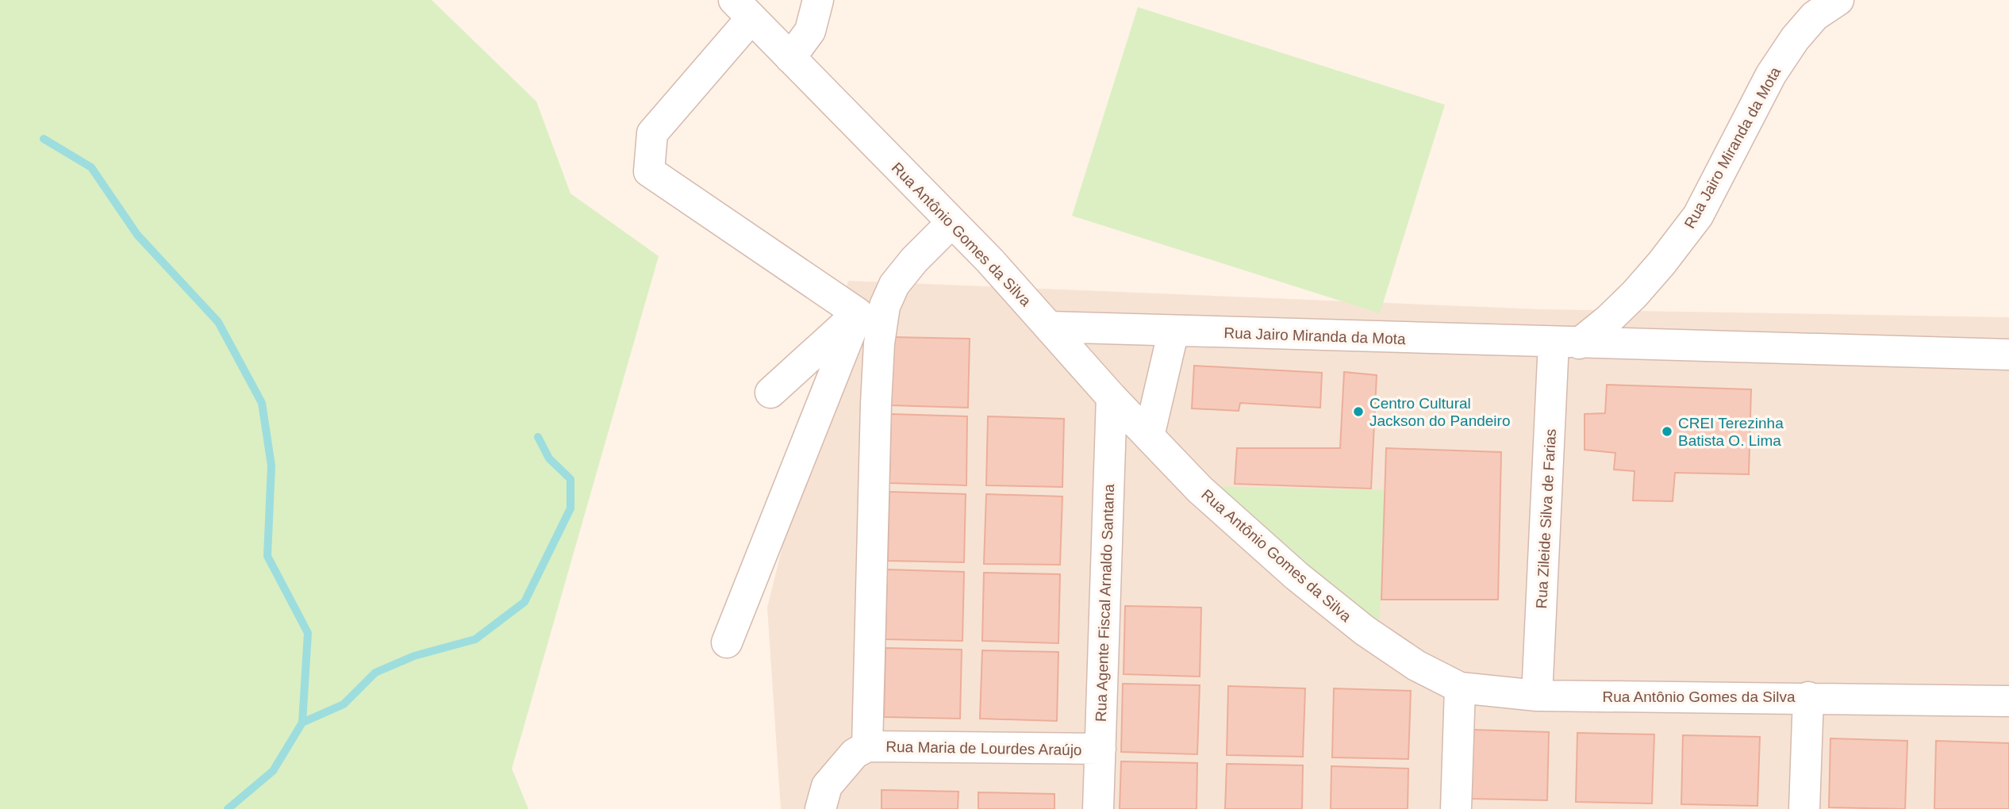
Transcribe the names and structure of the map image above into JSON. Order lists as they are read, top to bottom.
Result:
{
  "streets": {
    "street": [
      "Rua Jairo Miranda da Mota",
      "Rua Antônio Gomes da Silva",
      "Rua Zileide Silva de Farias",
      "Rua Agente Fiscal Arnaldo Santana",
      "Rua Maria de Lourdes Araújo"
    ]
  },
  "crossings": [
    ["Rua Jairo Miranda da Mota", "Rua Antônio Gomes da Silva"],
    ["Rua Jairo Miranda da Mota", "Rua Zileide Silva de Farias"],
    ["Rua Antônio Gomes da Silva", "Rua Zileide Silva de Farias"],
    ["Rua Antônio Gomes da Silva", "Rua Agente Fiscal Arnaldo Santana"],
    ["Rua Agente Fiscal Arnaldo Santana", "Rua Maria de Lourdes Araújo"]
  ],
  "places": ["Centro Cultural Jackson do Pandeiro", "CREI Terezinha Batista O. Lima"]
}
